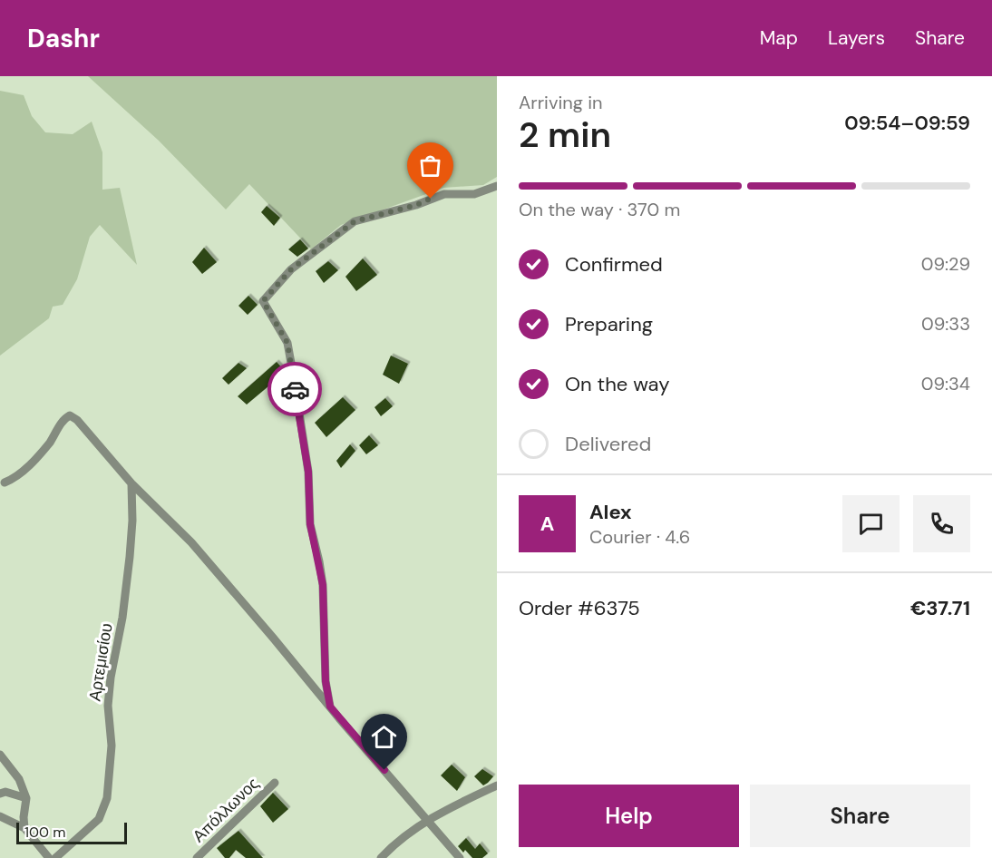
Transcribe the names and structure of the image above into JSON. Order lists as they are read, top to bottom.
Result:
{
  "streets": {
    "street": ["Αρτεμισίου", "Απόλλωνος"]
  },
  "scale_bar": "100 m",
  "page": {
    "header": "Dashr",
    "nav": ["Map", "Layers", "Share"],
    "heading": ["2 min", "Arriving in", "09:54–09:59"],
    "panel": [
      "Alex",
      "Courier · 4.6",
      "Order #6375",
      "€37.71"
    ],
    "bar": "On the way · 370 m",
    "list": [
      ["Confirmed", "09:29"],
      ["Preparing", "09:33"],
      ["On the way", "09:34"],
      "Delivered"
    ],
    "round": "A",
    "buttons": ["Help", "Share"],
    "scale": "100 m"
  }
}
